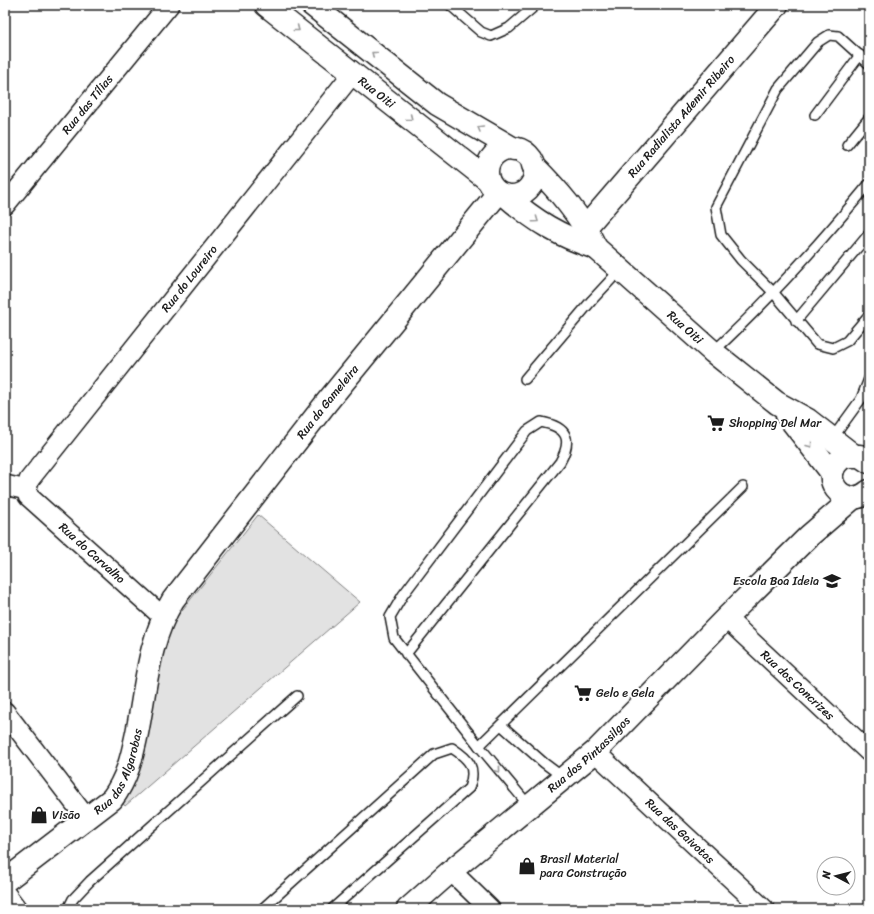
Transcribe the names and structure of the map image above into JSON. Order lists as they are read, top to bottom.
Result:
{
  "streets": {
    "street": [
      "Rua Oiti",
      "Rua das Tílias",
      "Rua Radialista Ademir Ribeiro",
      "Rua do Loureiro",
      "Rua da Gameleira",
      "Rua do Carvalho",
      "Rua dos Concrizes",
      "Rua dos Pintassilgos",
      "Rua das Algarobas",
      "Rua das Gaivotas"
    ]
  },
  "crossings": [
    ["Rua Oiti", "Rua Radialista Ademir Ribeiro"],
    ["Rua Oiti", "Rua do Loureiro"],
    ["Rua Oiti", "Rua da Gameleira"],
    ["Rua Oiti", "Rua dos Pintassilgos"],
    ["Rua do Loureiro", "Rua do Carvalho"],
    ["Rua da Gameleira", "Rua do Carvalho"],
    ["Rua da Gameleira", "Rua das Algarobas"],
    ["Rua do Carvalho", "Rua das Algarobas"],
    ["Rua dos Concrizes", "Rua dos Pintassilgos"],
    ["Rua dos Pintassilgos", "Rua das Gaivotas"]
  ],
  "places": {
    "supermarket": ["Shopping Del Mar", "Gelo e Gela"],
    "school or university": ["Escola Boa Ideia"],
    "shop": ["Visão", "Brasil Material para Construção"]
  },
  "north": "left"
}
